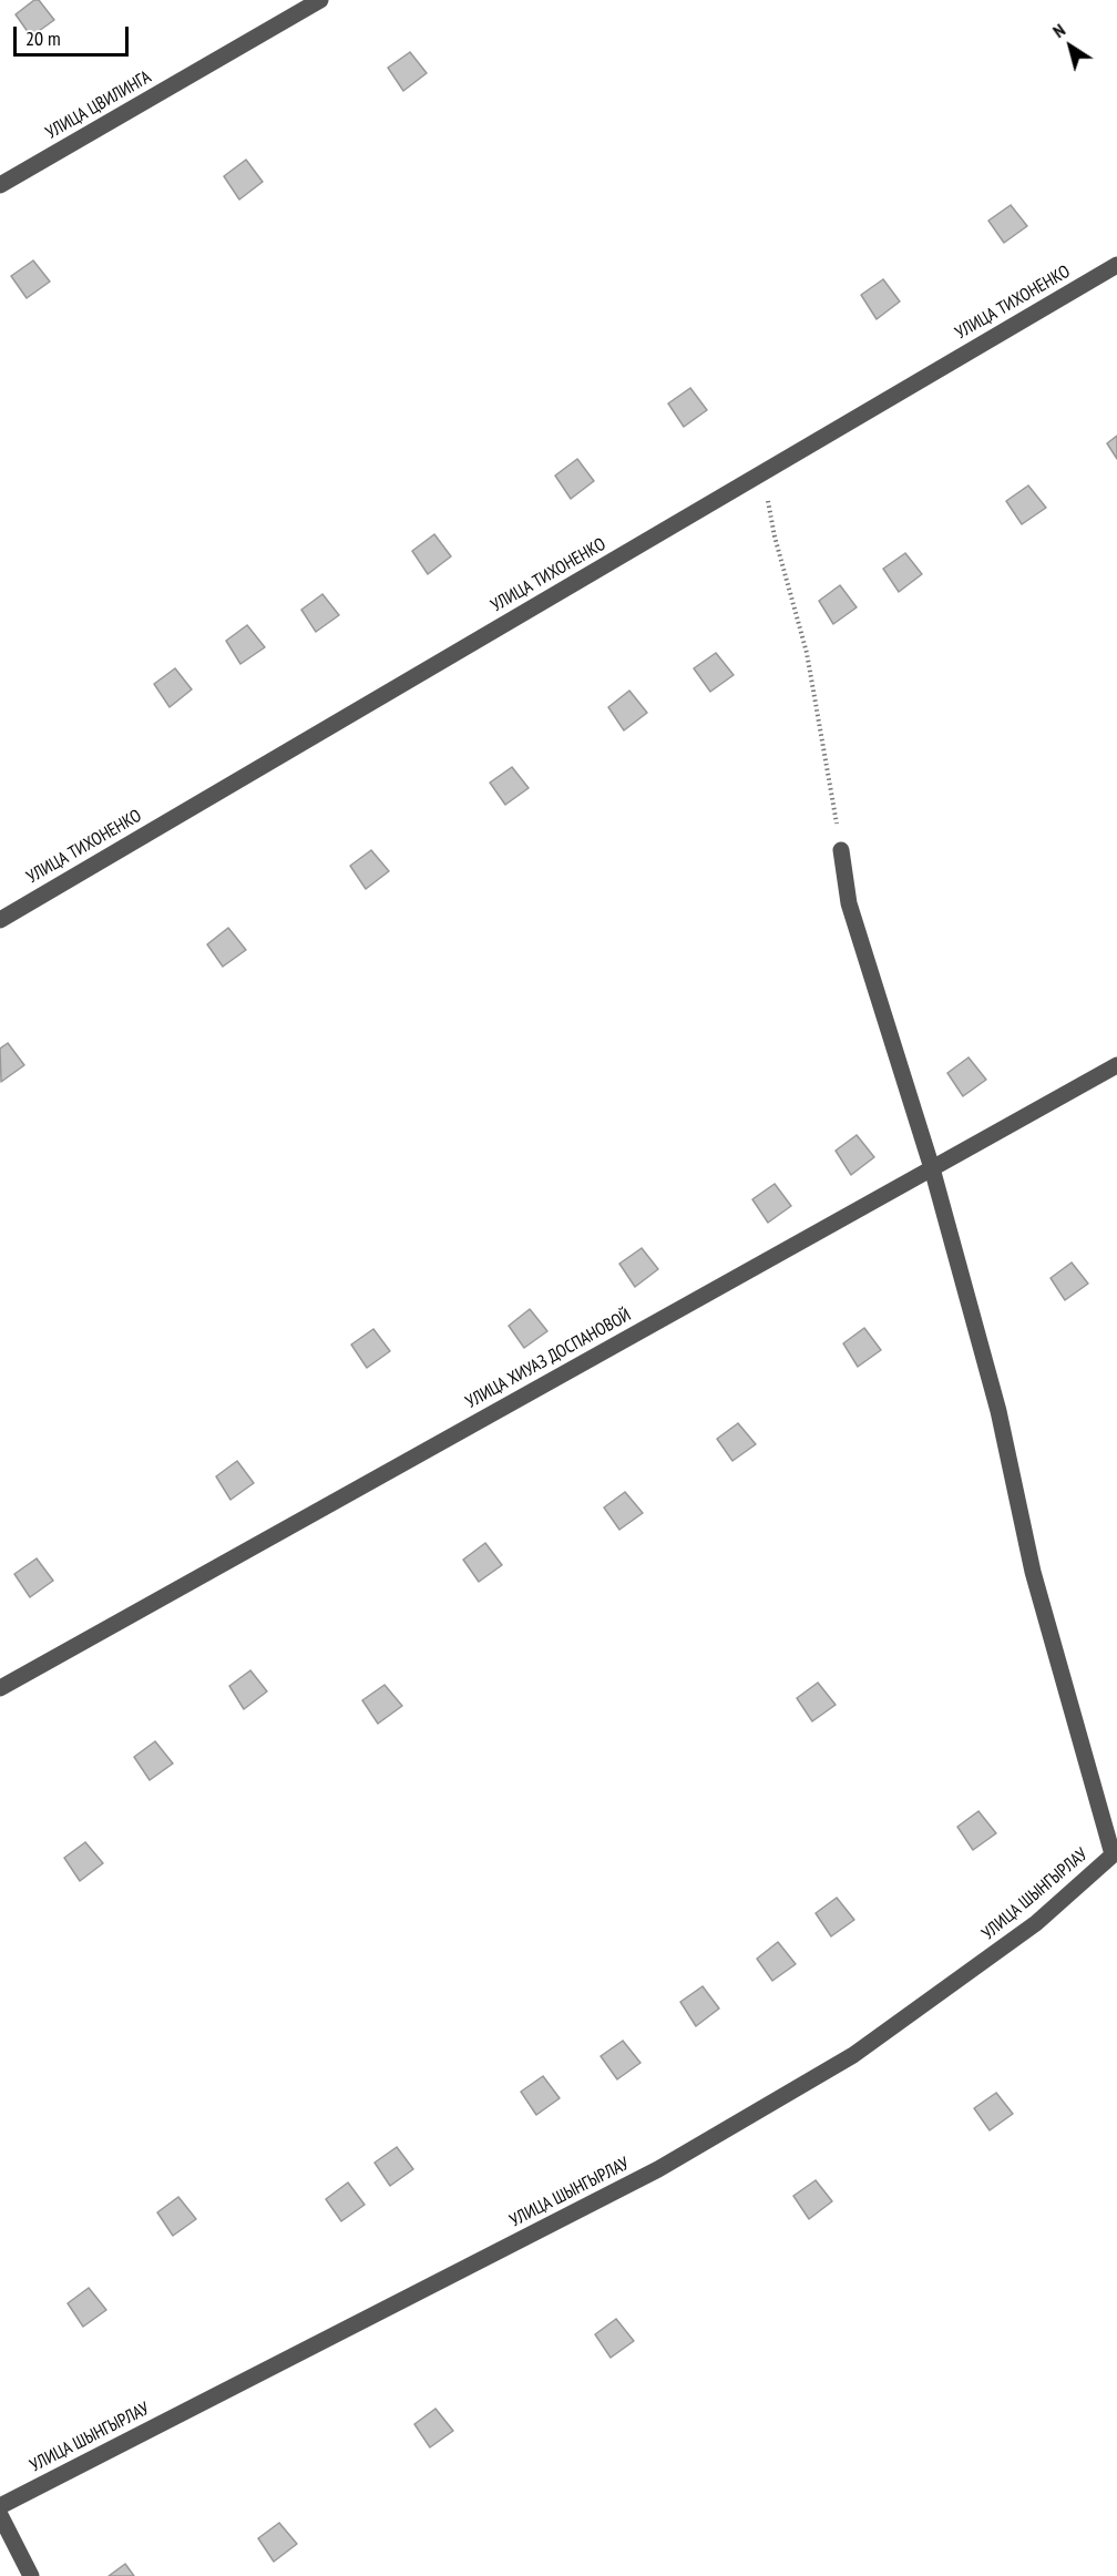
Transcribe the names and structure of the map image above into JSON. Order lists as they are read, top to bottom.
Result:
{
  "streets": {
    "street": [
      "УЛИЦА ЦВИЛИНГА",
      "УЛИЦА ТИХОНЕНКО",
      "УЛИЦА ХИУАЗ ДОСПАНОВОЙ",
      "УЛИЦА ШЫНГЫРЛАУ"
    ]
  },
  "scale_bar": "20 m",
  "north": "top left"
}
